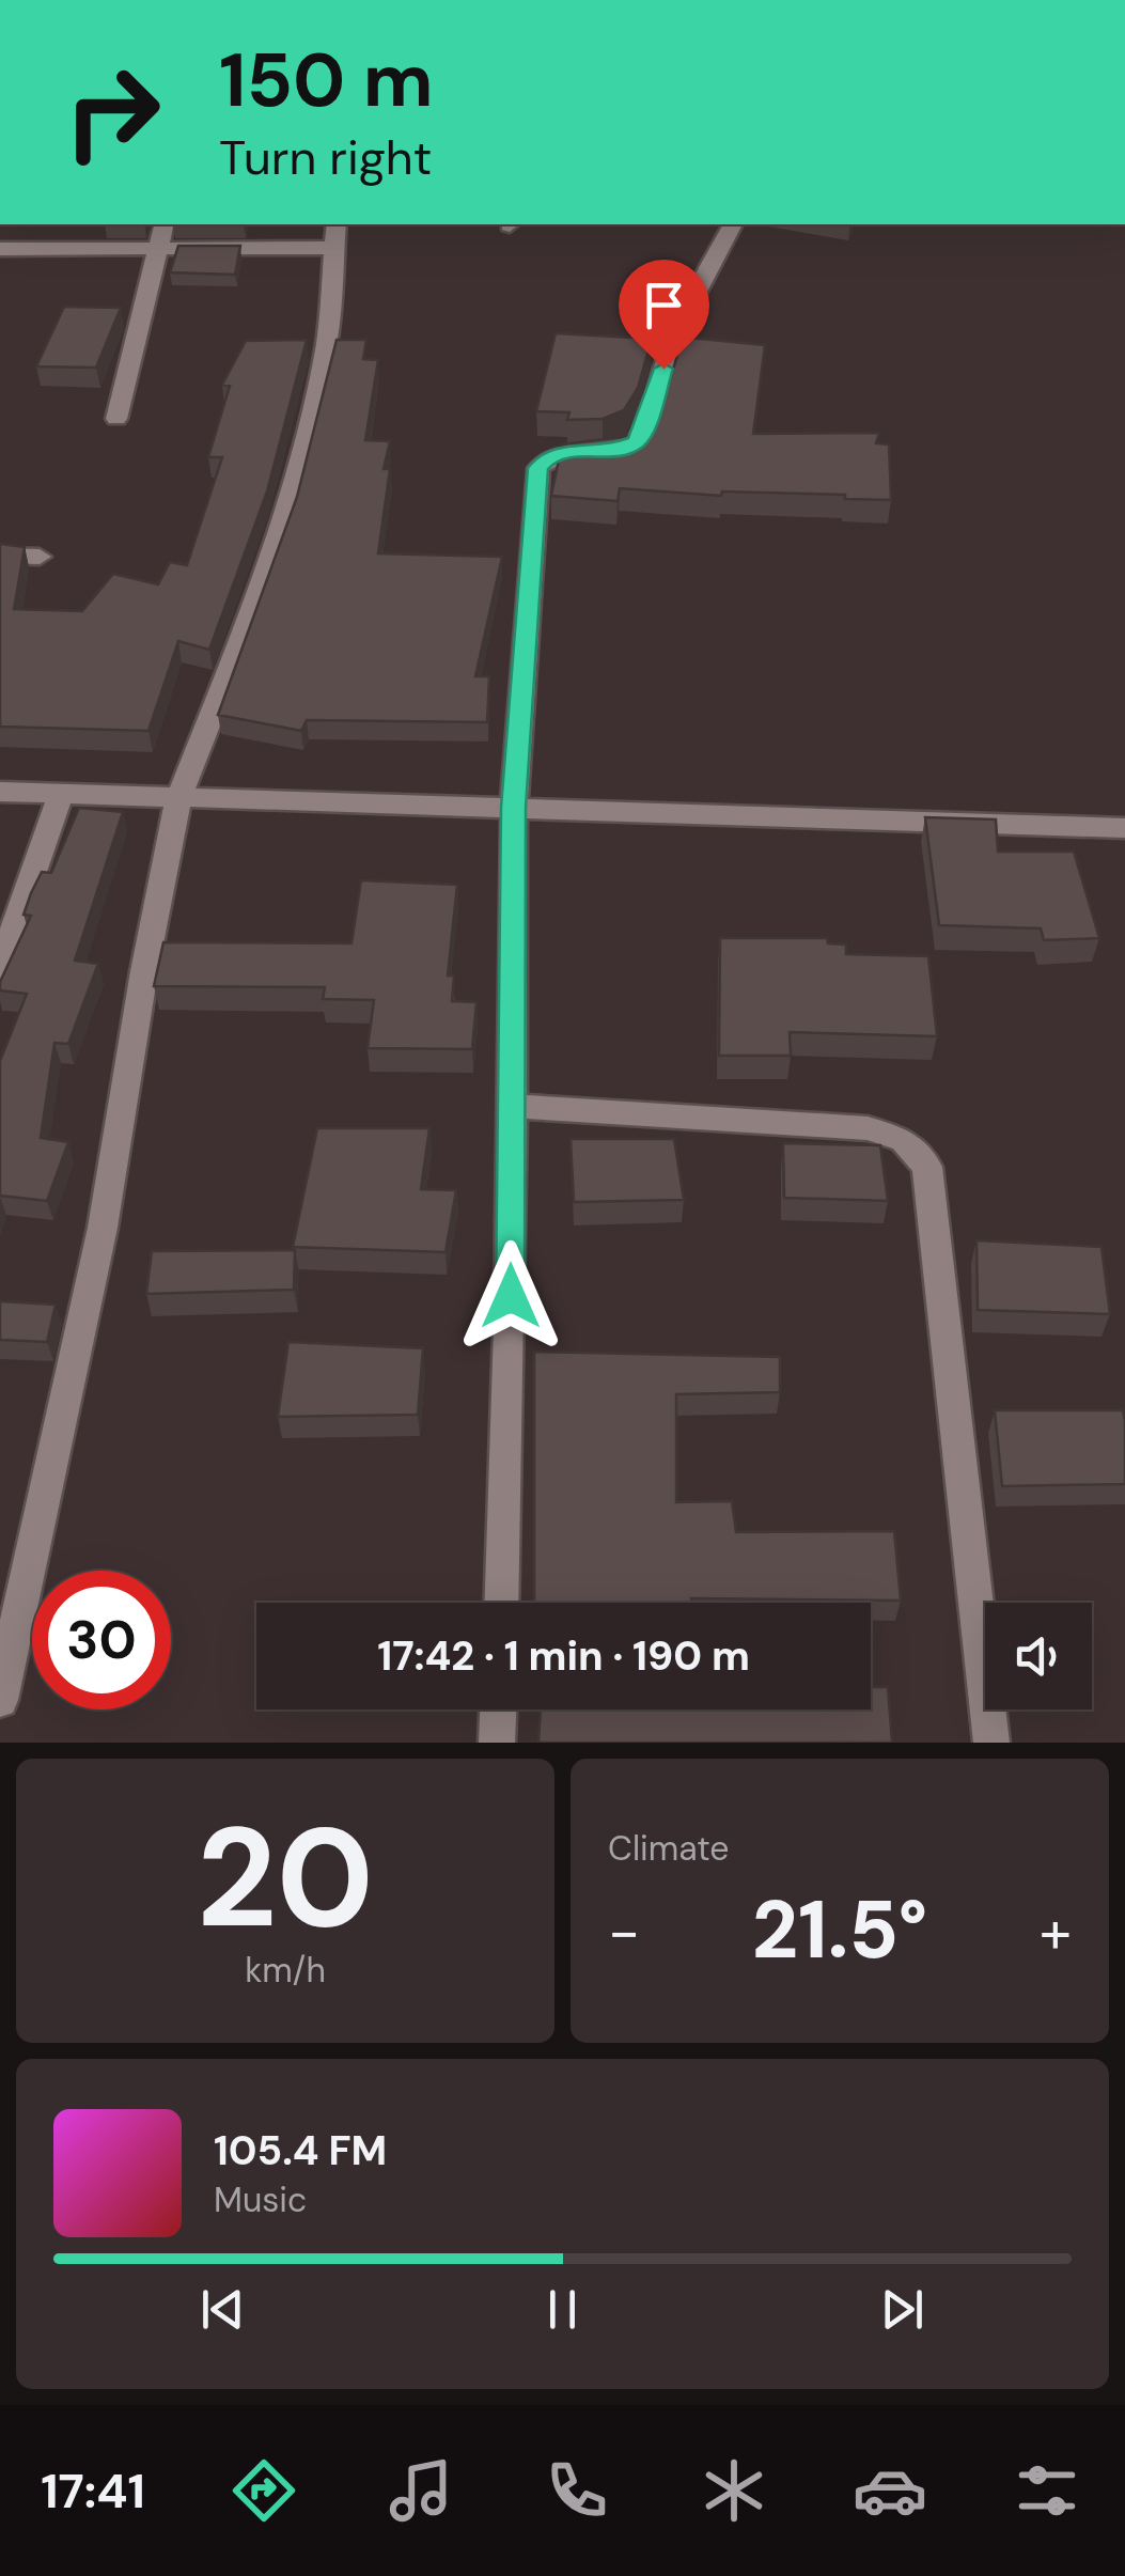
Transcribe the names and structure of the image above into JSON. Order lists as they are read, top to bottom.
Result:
{
  "page": {
    "turn": ["150 m", "Turn right"],
    "limit": "30",
    "trip": "17:42 · 1 min · 190 m",
    "tile": [
      ["20", "km/h"],
      "Climate"
    ],
    "heat": ["−", "21.5°", "+"],
    "song": ["105.4 FM", "Music"],
    "tabs": "17:41"
  }
}
